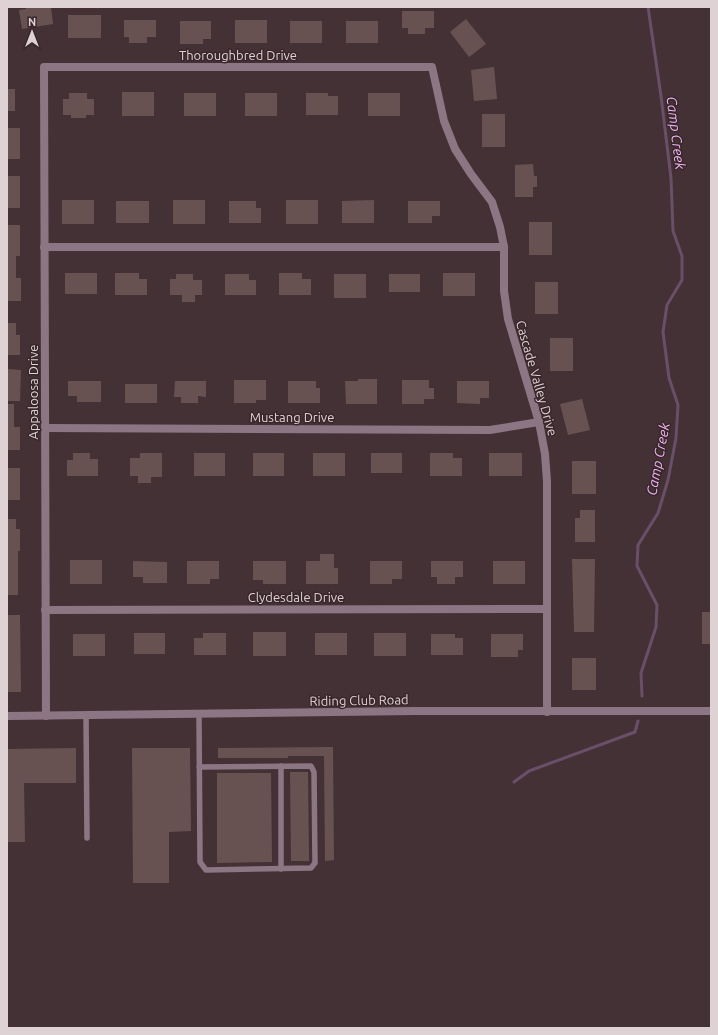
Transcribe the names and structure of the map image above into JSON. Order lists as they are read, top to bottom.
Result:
{
  "streets": {
    "street": [
      "Thoroughbred Drive",
      "Cascade Valley Drive",
      "Appaloosa Drive",
      "Mustang Drive",
      "Clydesdale Drive",
      "Riding Club Road"
    ]
  },
  "crossings": [
    ["Thoroughbred Drive", "Cascade Valley Drive"],
    ["Thoroughbred Drive", "Appaloosa Drive"],
    ["Cascade Valley Drive", "Mustang Drive"],
    ["Cascade Valley Drive", "Clydesdale Drive"],
    ["Cascade Valley Drive", "Riding Club Road"],
    ["Appaloosa Drive", "Mustang Drive"],
    ["Appaloosa Drive", "Clydesdale Drive"],
    ["Appaloosa Drive", "Riding Club Road"]
  ],
  "water": ["Camp Creek"],
  "north": "top"
}
